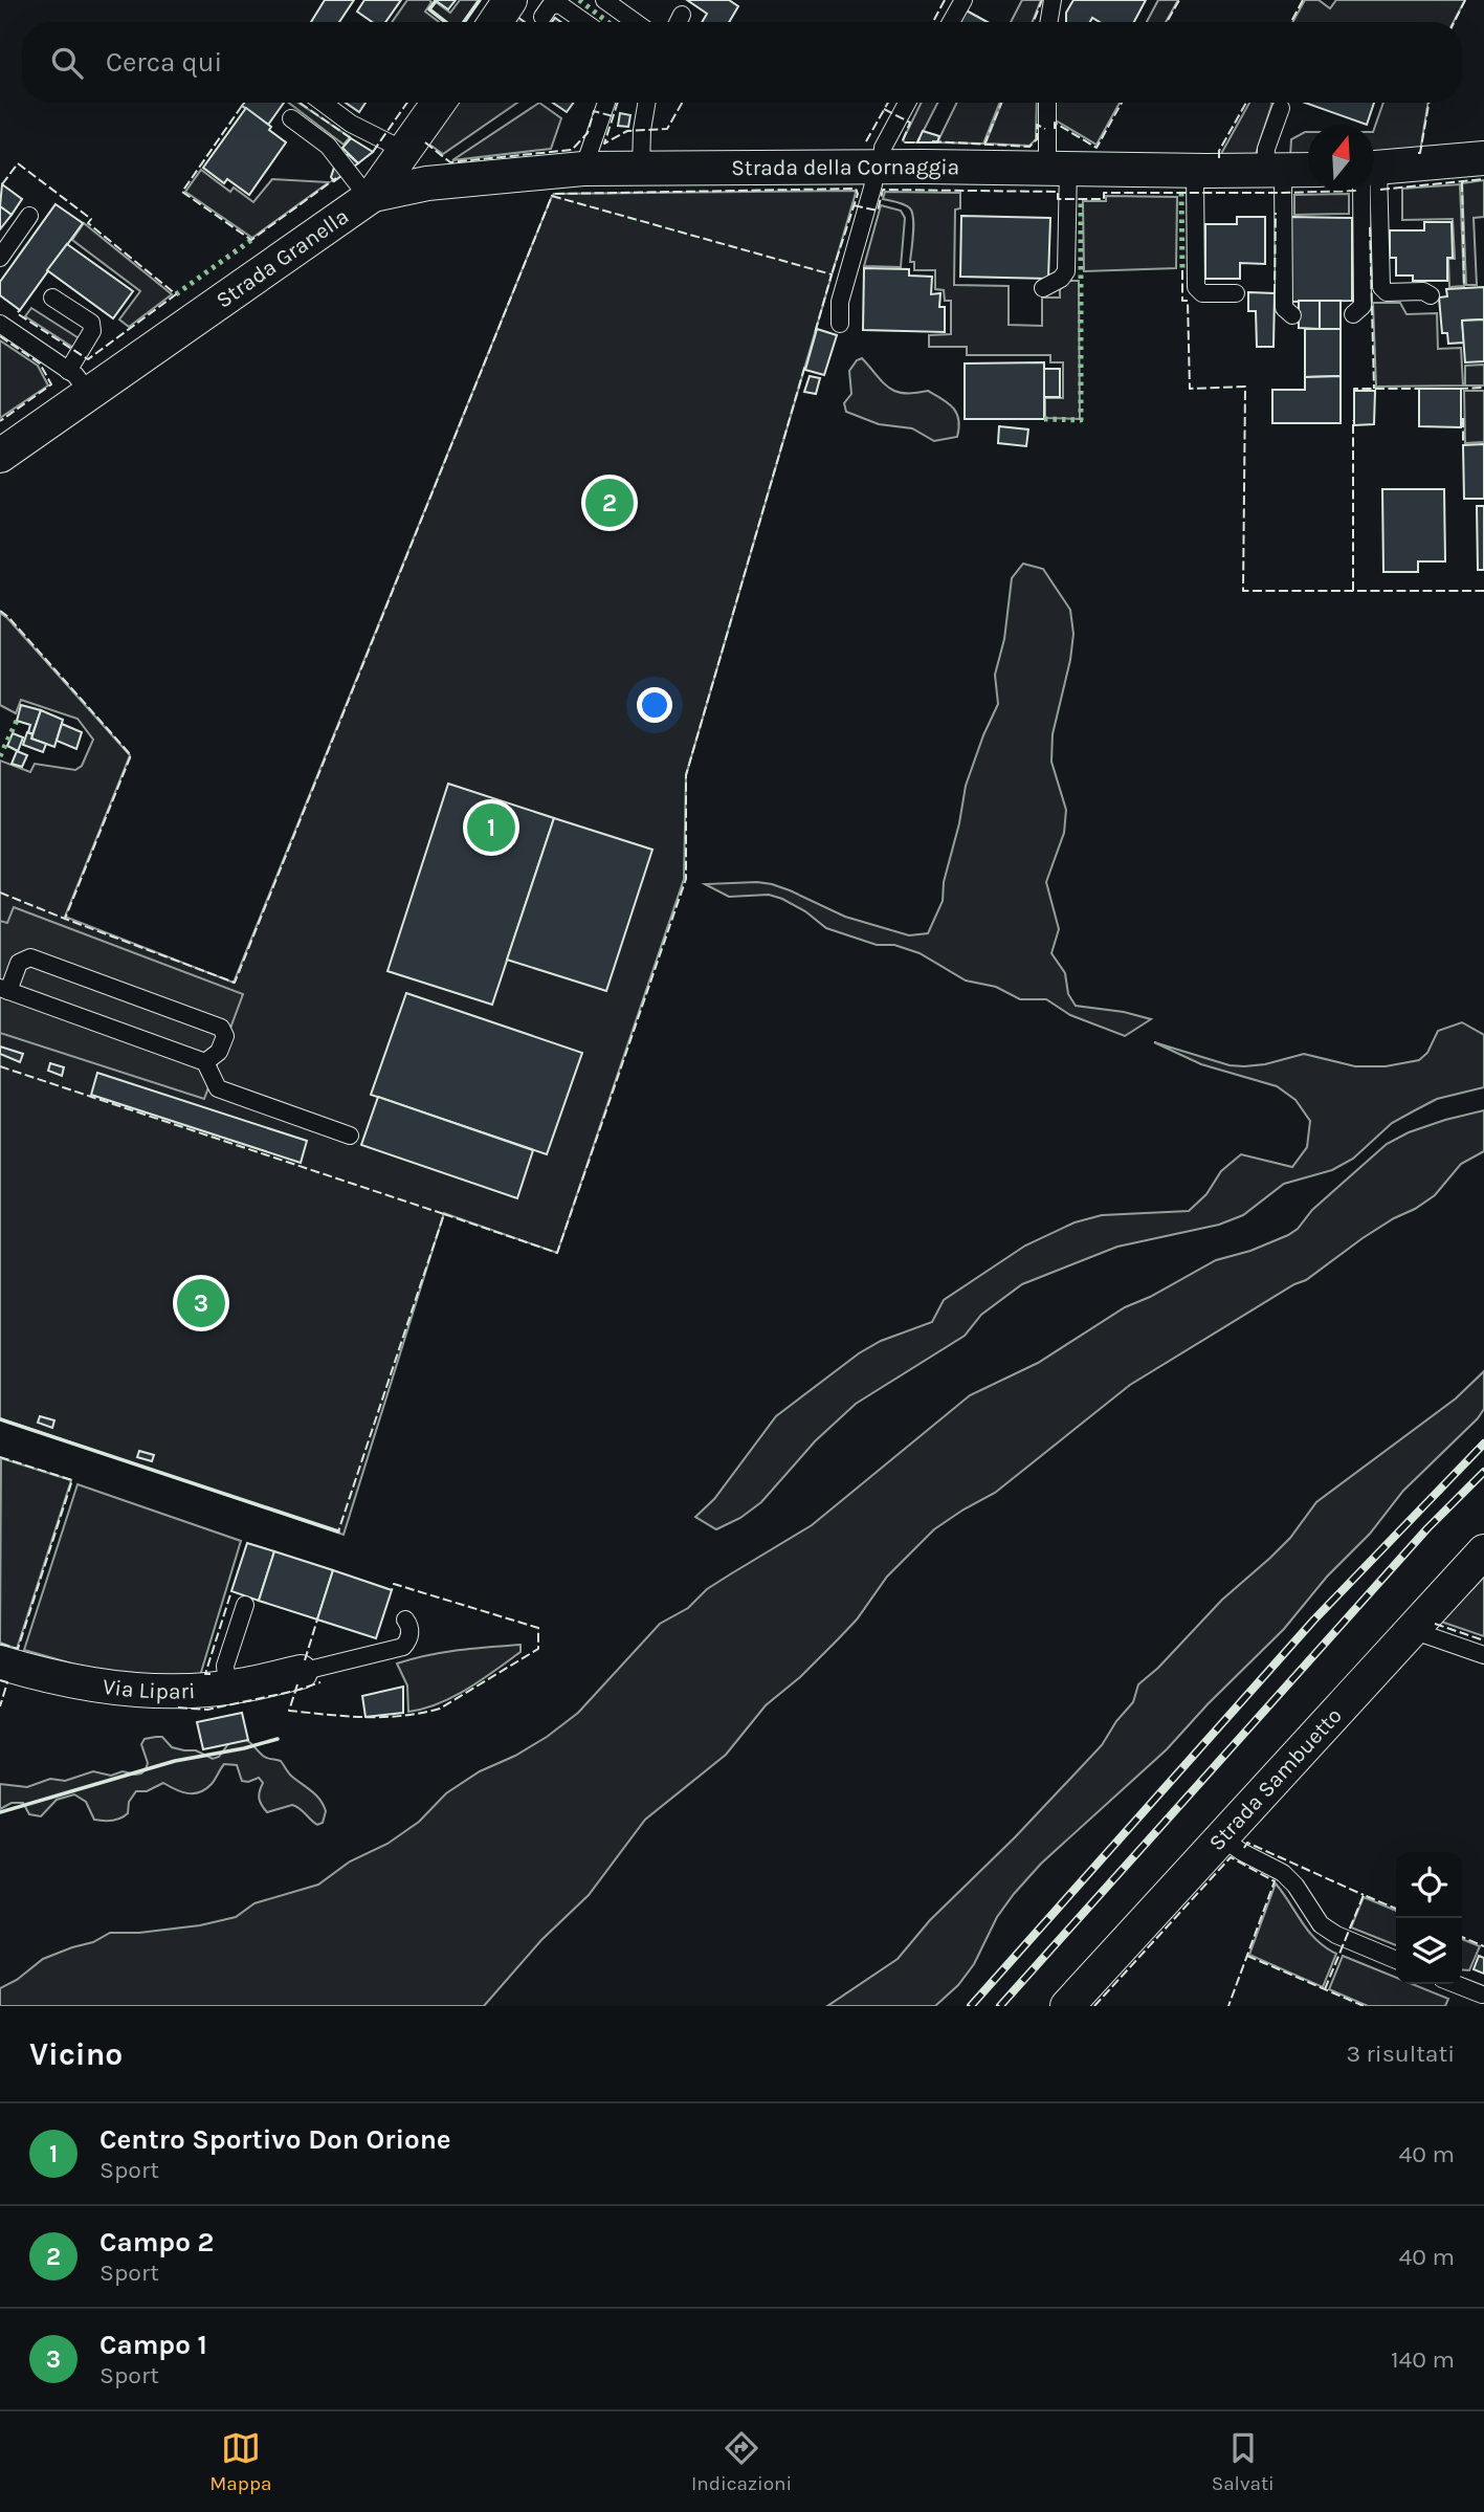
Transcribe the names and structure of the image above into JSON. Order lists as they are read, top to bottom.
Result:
{
  "streets": {
    "street": [
      "Strada della Cornaggia",
      "Strada Granella",
      "Via Lipari",
      "Strada Sambuetto"
    ]
  },
  "crossings": [
    ["Strada della Cornaggia", "Strada Granella"]
  ],
  "north": "top",
  "page": {
    "search": "Cerca qui",
    "pins": ["2", "1", "3"],
    "heading": ["Vicino", "3 risultati"],
    "list": [
      {
        "mark": "1",
        "name": "Centro Sportivo Don Orione",
        "note": "Sport",
        "value": "40 m"
      },
      {
        "mark": "2",
        "name": "Campo 2",
        "note": "Sport",
        "value": "40 m"
      },
      {
        "mark": "3",
        "name": "Campo 1",
        "note": "Sport",
        "value": "140 m"
      }
    ],
    "nav": ["Mappa", "Indicazioni", "Salvati"]
  }
}
